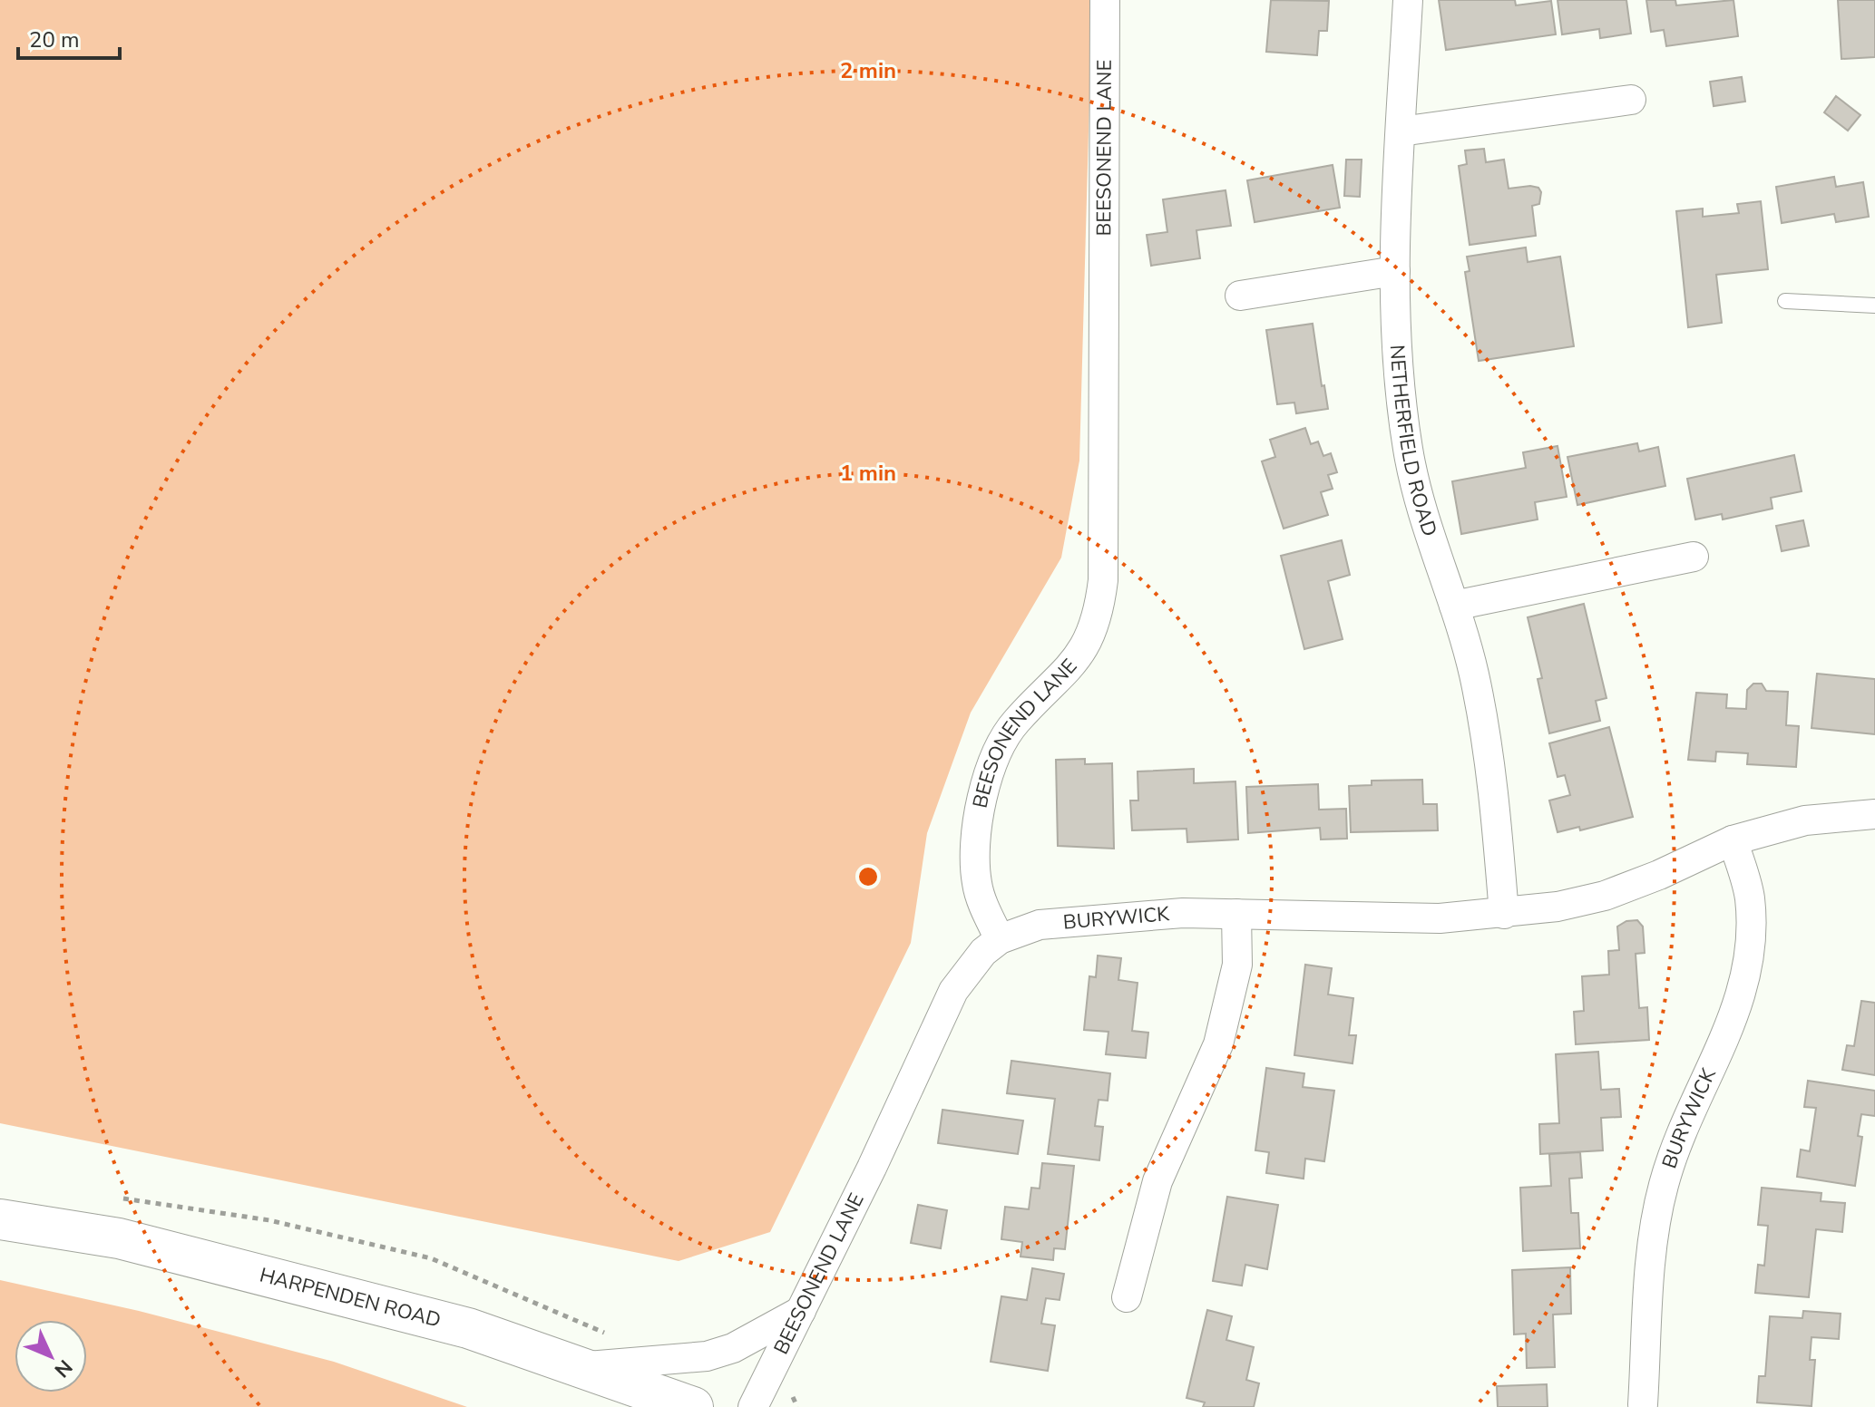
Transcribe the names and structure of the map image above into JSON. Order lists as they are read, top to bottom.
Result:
{
  "streets": {
    "main road": ["HARPENDEN ROAD"],
    "street": ["BEESONEND LANE", "NETHERFIELD ROAD", "BURYWICK"]
  },
  "crossings": [
    ["BEESONEND LANE", "BURYWICK"],
    ["NETHERFIELD ROAD", "BURYWICK"]
  ],
  "scale_bar": "20 m",
  "north": "bottom right",
  "rings": ["2 min", "1 min"]
}
